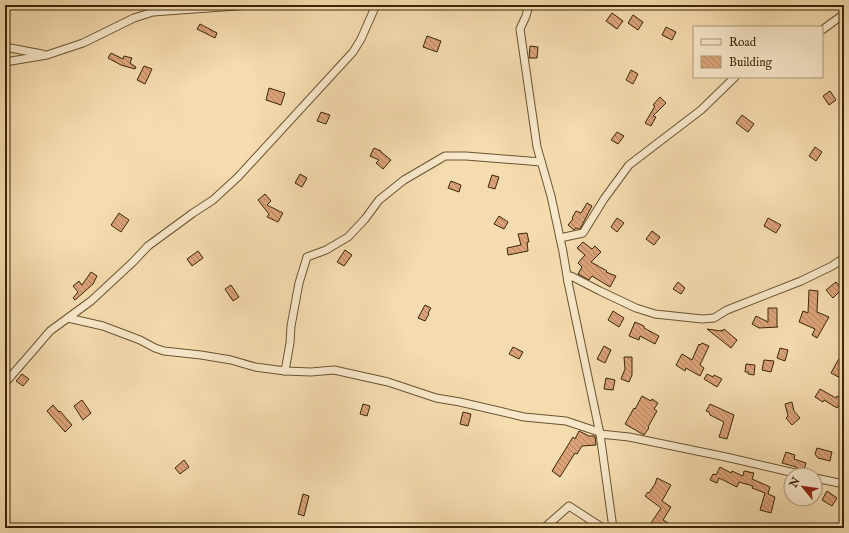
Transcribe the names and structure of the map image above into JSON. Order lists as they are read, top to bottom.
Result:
{
  "legend": ["Road", "Building"],
  "north": "top left"
}
